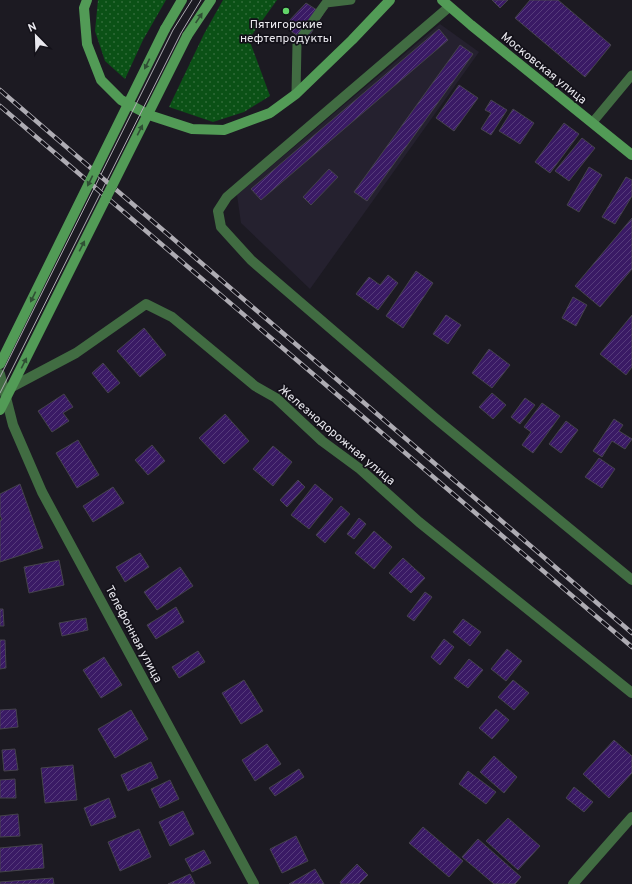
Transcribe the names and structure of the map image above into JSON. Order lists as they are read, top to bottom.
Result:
{
  "streets": {
    "main road": ["Московская улица"],
    "street": ["Железнодорожная улица", "Телефонная улица"]
  },
  "crossings": [
    ["Железнодорожная улица", "Телефонная улица"]
  ],
  "places": ["Пятигорские нефтепродукты"],
  "north": "top left"
}
